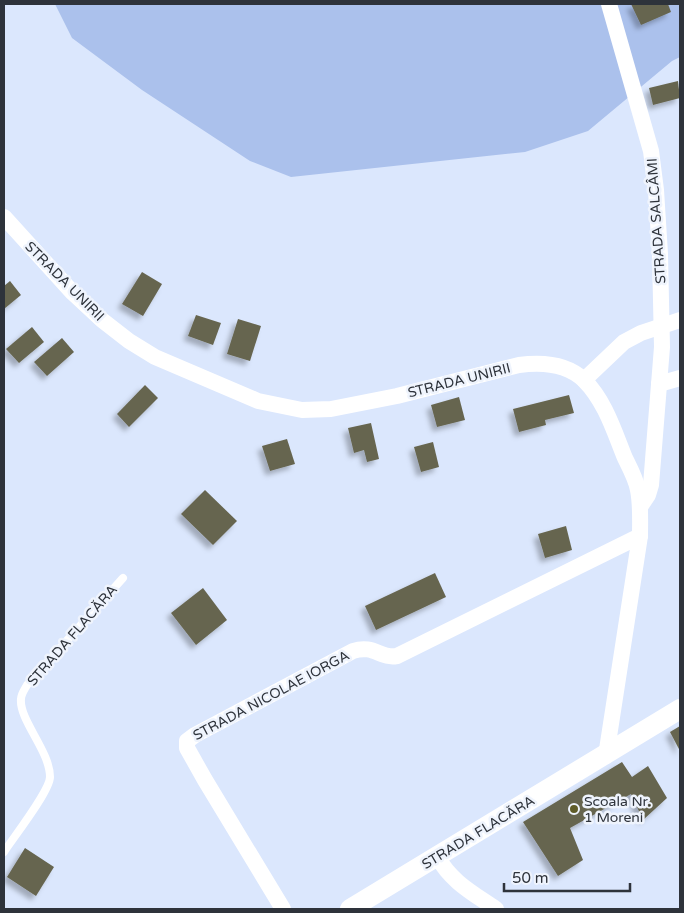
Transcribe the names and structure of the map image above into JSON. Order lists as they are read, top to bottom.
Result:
{
  "streets": {
    "street": [
      "STRADA SALCÂMI",
      "STRADA UNIRII",
      "STRADA FLACĂRA",
      "STRADA NICOLAE IORGA"
    ]
  },
  "crossings": [
    ["STRADA SALCÂMI", "STRADA UNIRII"],
    ["STRADA UNIRII", "STRADA FLACĂRA"],
    ["STRADA UNIRII", "STRADA NICOLAE IORGA"]
  ],
  "places": ["Scoala Nr. 1 Moreni"],
  "scale_bar": "50 m"
}
